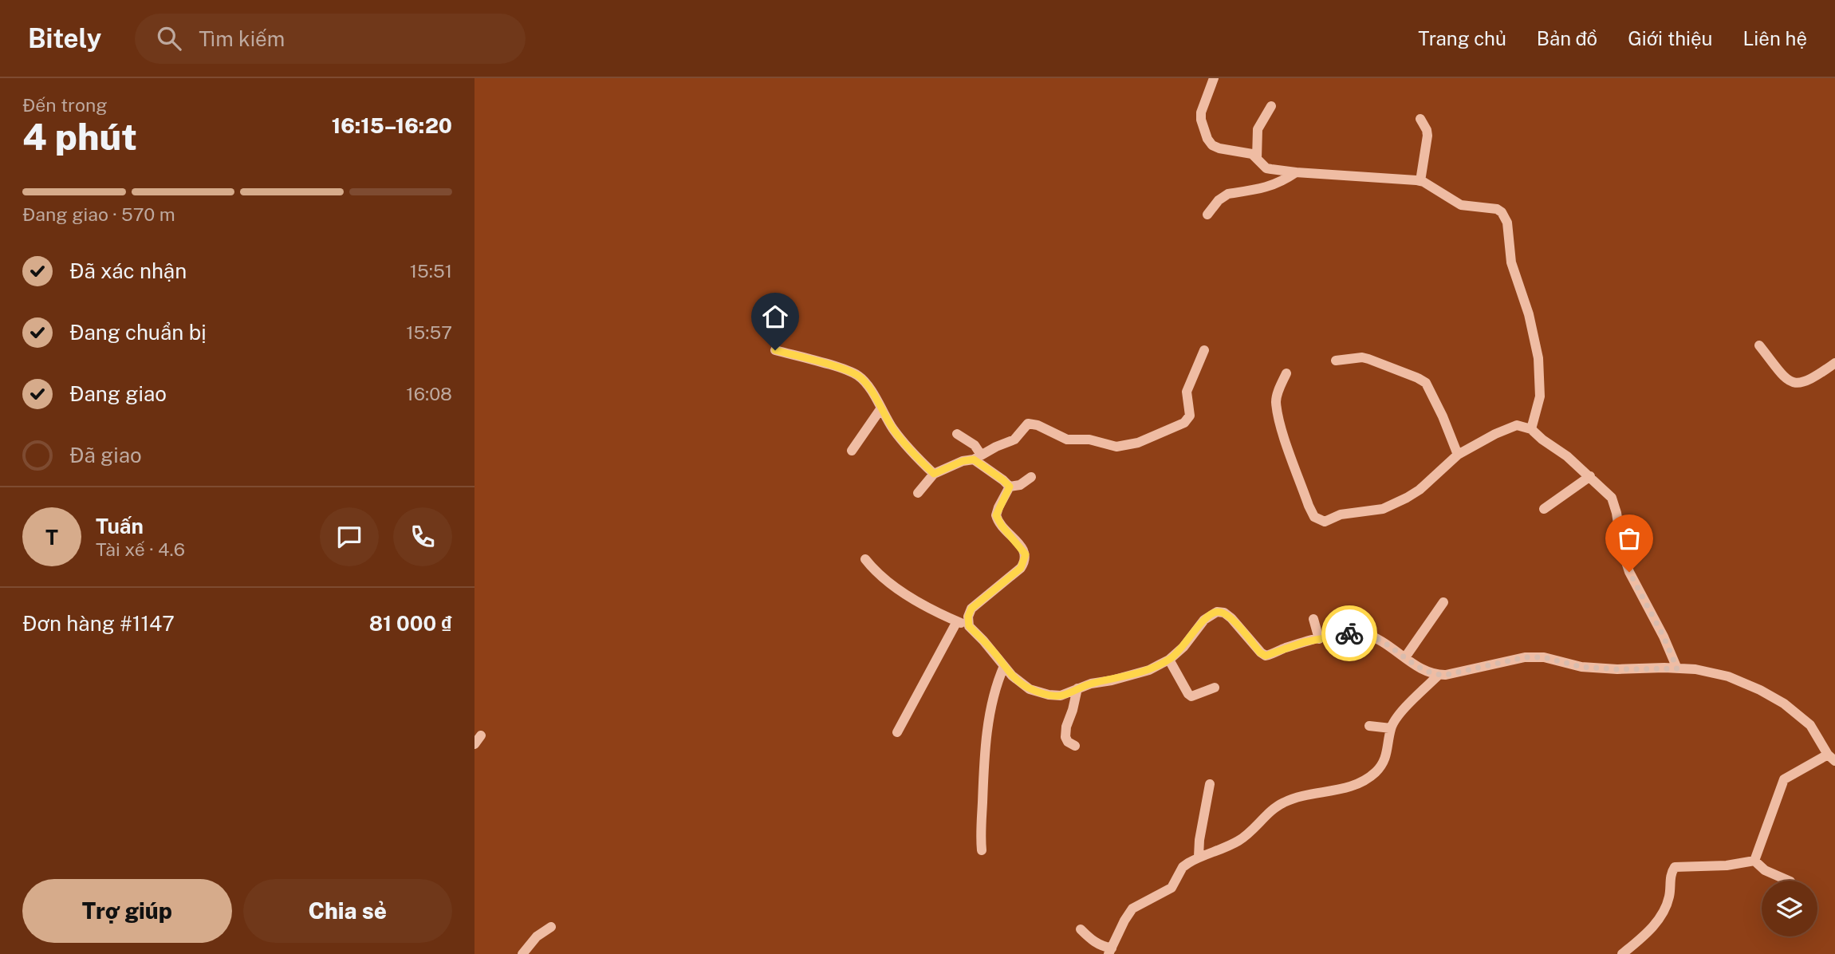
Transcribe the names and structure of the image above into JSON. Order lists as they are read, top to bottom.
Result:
{
  "page": {
    "header": "Bitely",
    "search": "Tìm kiếm",
    "nav": [
      "Trang chủ",
      "Bản đồ",
      "Giới thiệu",
      "Liên hệ"
    ],
    "heading": ["4 phút", "Đến trong", "16:15–16:20"],
    "panel": [
      "Tuấn",
      "Tài xế · 4.6",
      "Đơn hàng #1147",
      "81 000 ₫"
    ],
    "bar": "Đang giao · 570 m",
    "list": [
      ["Đã xác nhận", "15:51"],
      ["Đang chuẩn bị", "15:57"],
      ["Đang giao", "16:08"],
      "Đã giao"
    ],
    "round": "T",
    "buttons": ["Trợ giúp", "Chia sẻ"]
  }
}
